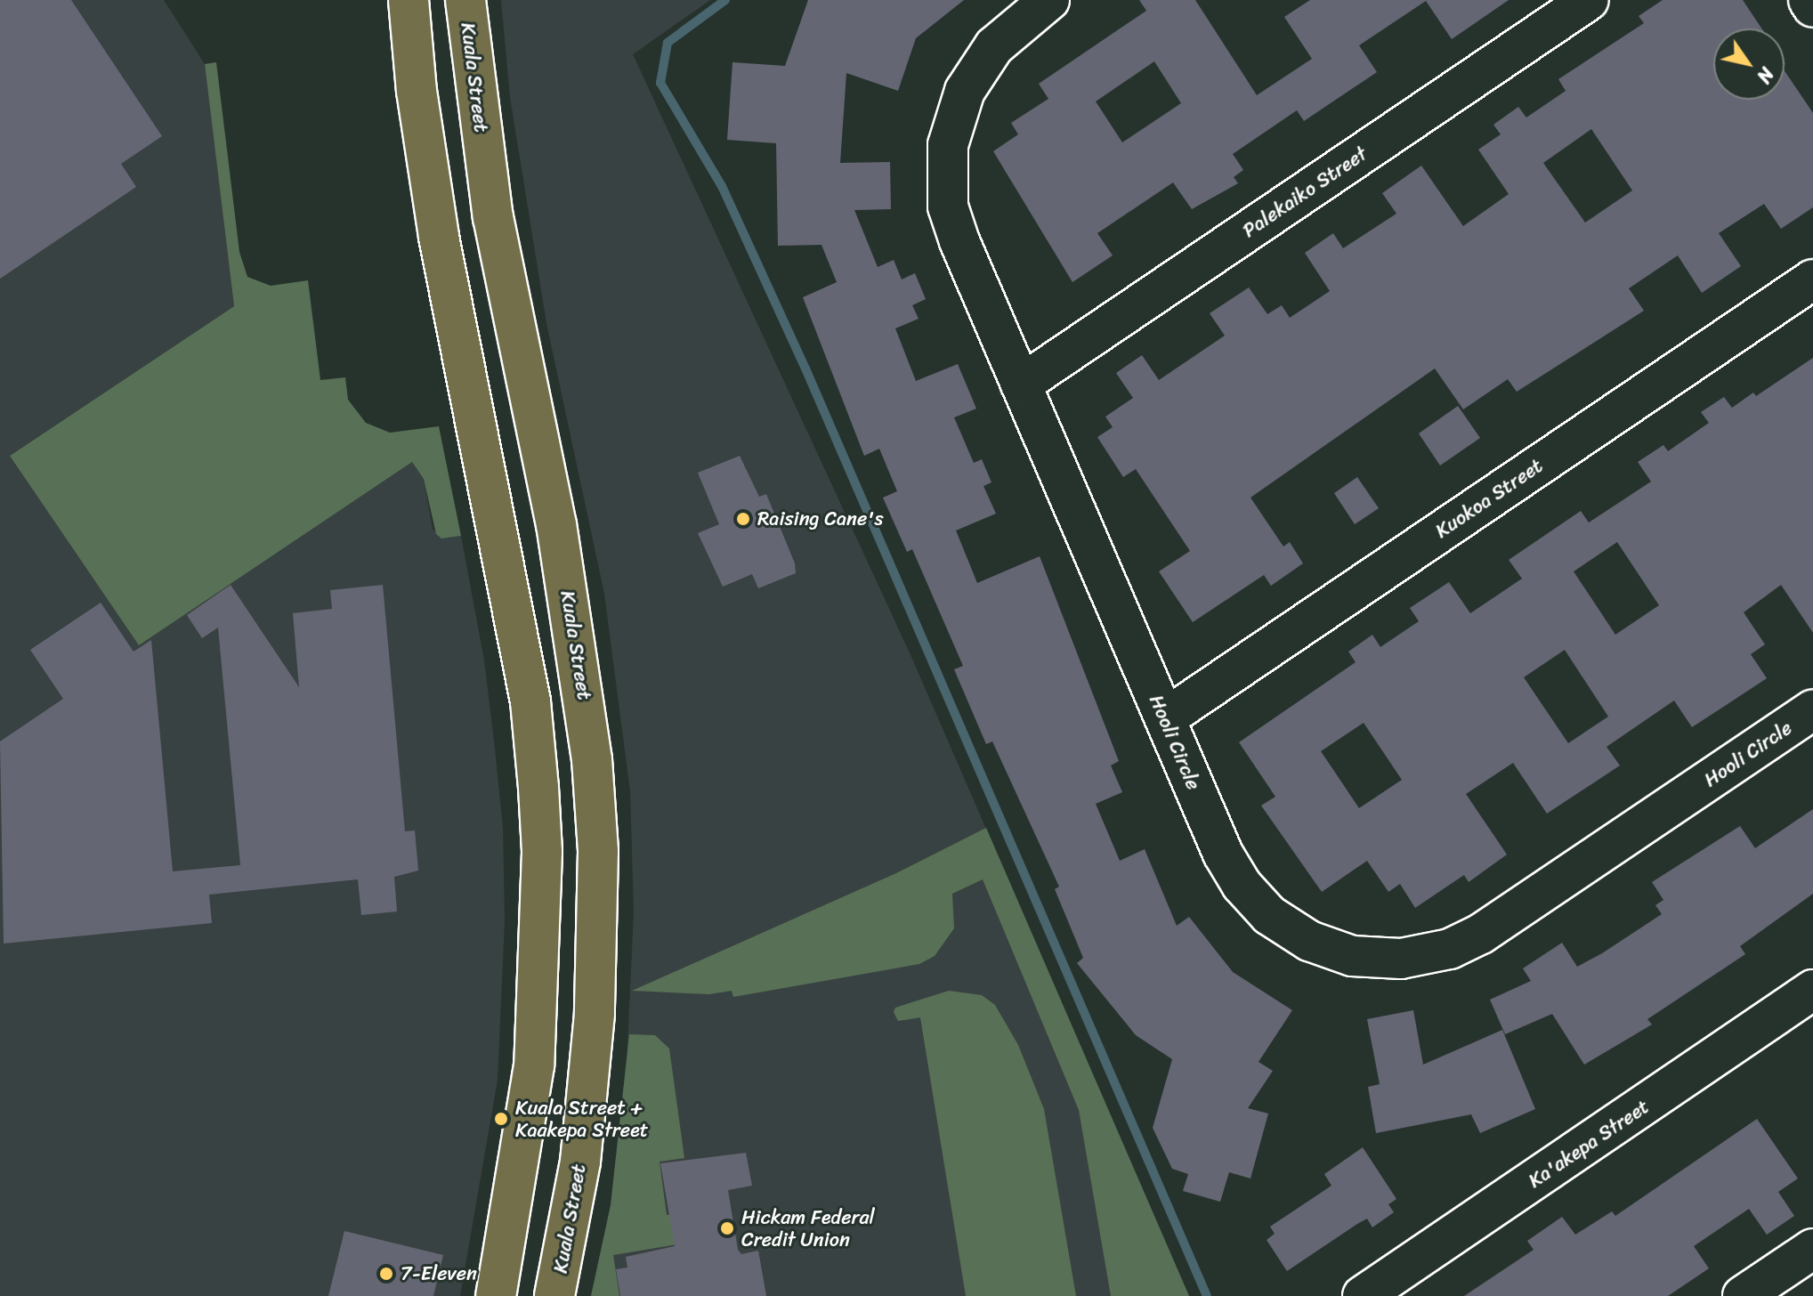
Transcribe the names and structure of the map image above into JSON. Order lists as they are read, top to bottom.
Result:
{
  "streets": {
    "main road": ["Kuala Street"],
    "street": [
      "Palekaiko Street",
      "Kuokoa Street",
      "Hooli Circle",
      "Ka'akepa Street"
    ]
  },
  "crossings": [
    ["Palekaiko Street", "Hooli Circle"],
    ["Kuokoa Street", "Hooli Circle"]
  ],
  "places": [
    "Raising Cane's",
    "Kuala Street + Kaakepa Street",
    "Hickam Federal Credit Union",
    "7-Eleven"
  ],
  "north": "bottom right"
}
